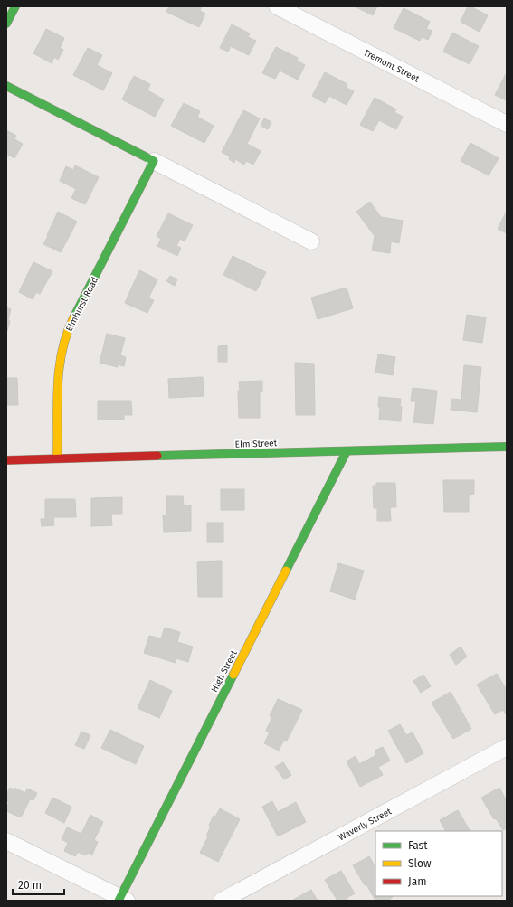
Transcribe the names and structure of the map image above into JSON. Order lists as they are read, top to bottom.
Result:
{
  "streets": {
    "street": [
      "Tremont Street",
      "Elmhurst Road",
      "Elm Street",
      "High Street",
      "Waverly Street"
    ]
  },
  "crossings": [
    ["Elmhurst Road", "Elm Street"],
    ["Elm Street", "High Street"]
  ],
  "legend": ["Fast", "Slow", "Jam"],
  "scale_bar": "20 m"
}
